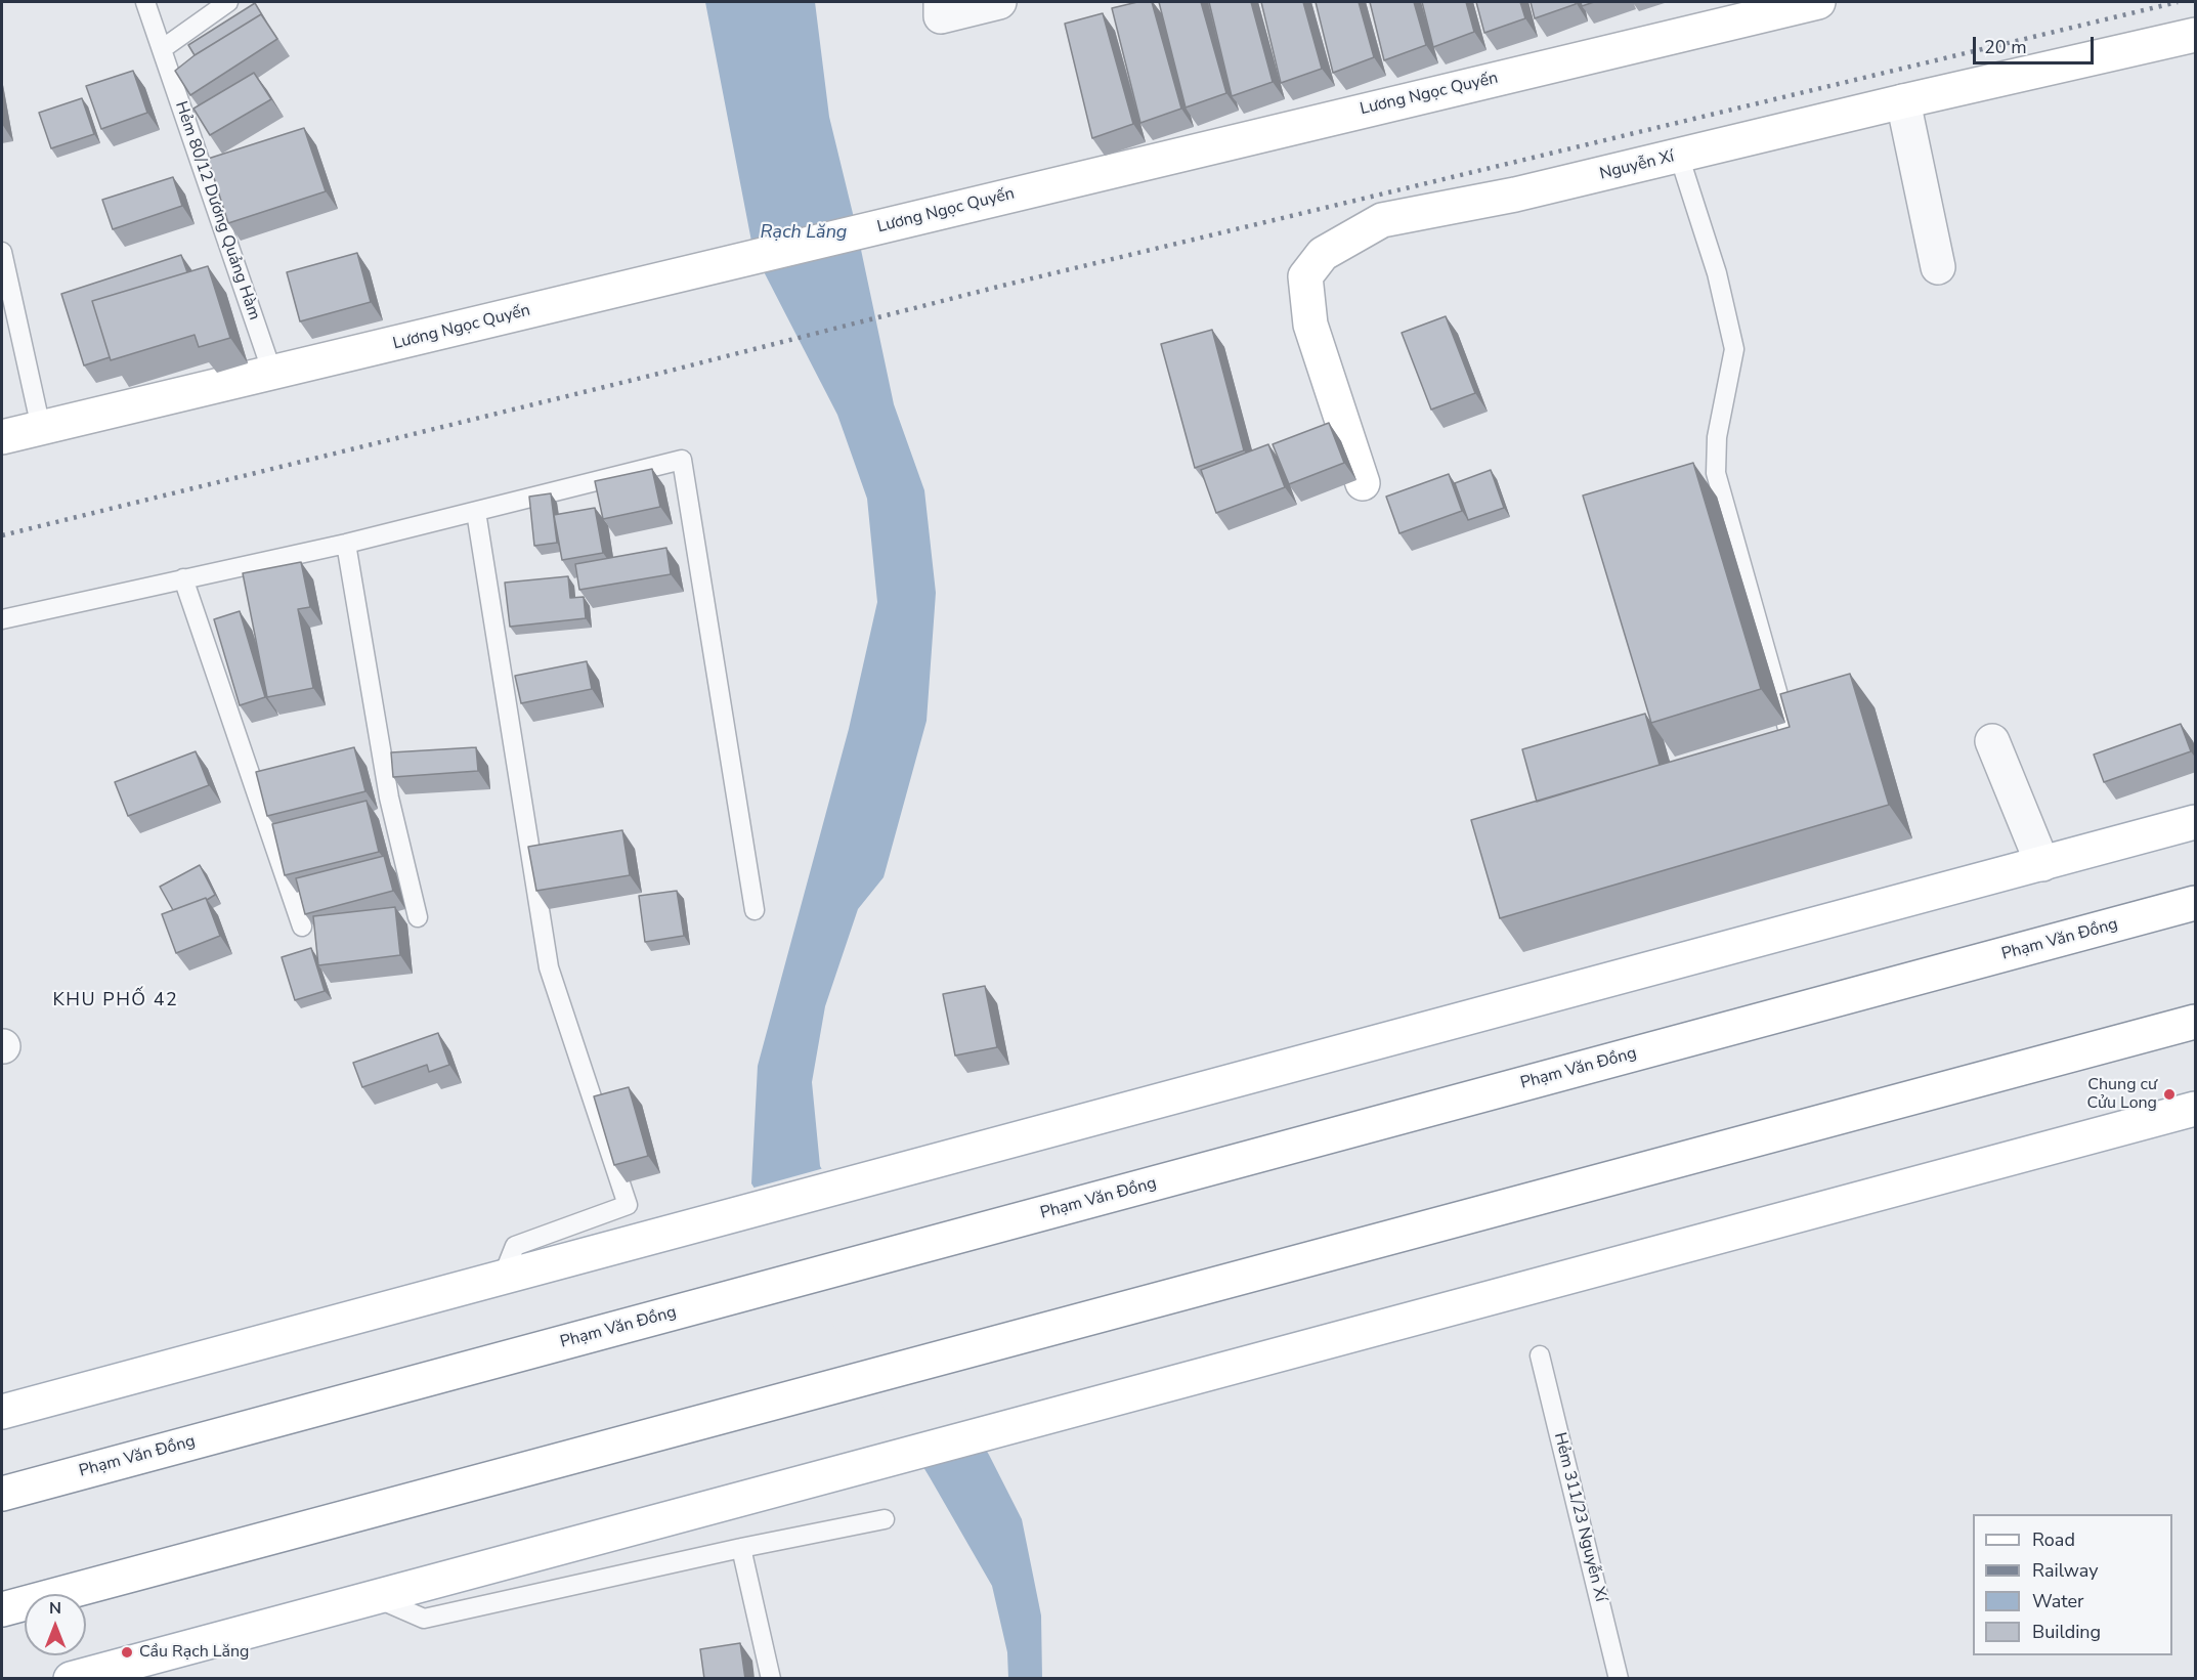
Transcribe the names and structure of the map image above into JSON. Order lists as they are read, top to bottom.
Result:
{
  "streets": {
    "main road": ["Lương Ngọc Quyến", "Nguyễn Xí", "Phạm Văn Đồng"],
    "lane": ["Hẻm 80/12 Dương Quảng Hàm", "Hẻm 311/23 Nguyễn Xí"]
  },
  "crossings": [
    ["Lương Ngọc Quyến", "Hẻm 80/12 Dương Quảng Hàm"]
  ],
  "districts": ["KHU PHỐ 42"],
  "water": ["Rạch Lăng"],
  "places": ["Chung cư Cửu Long", "Cầu Rạch Lăng"],
  "legend": [
    "Road",
    "Railway",
    "Water",
    "Building"
  ],
  "scale_bar": "20 m",
  "north": "top"
}
